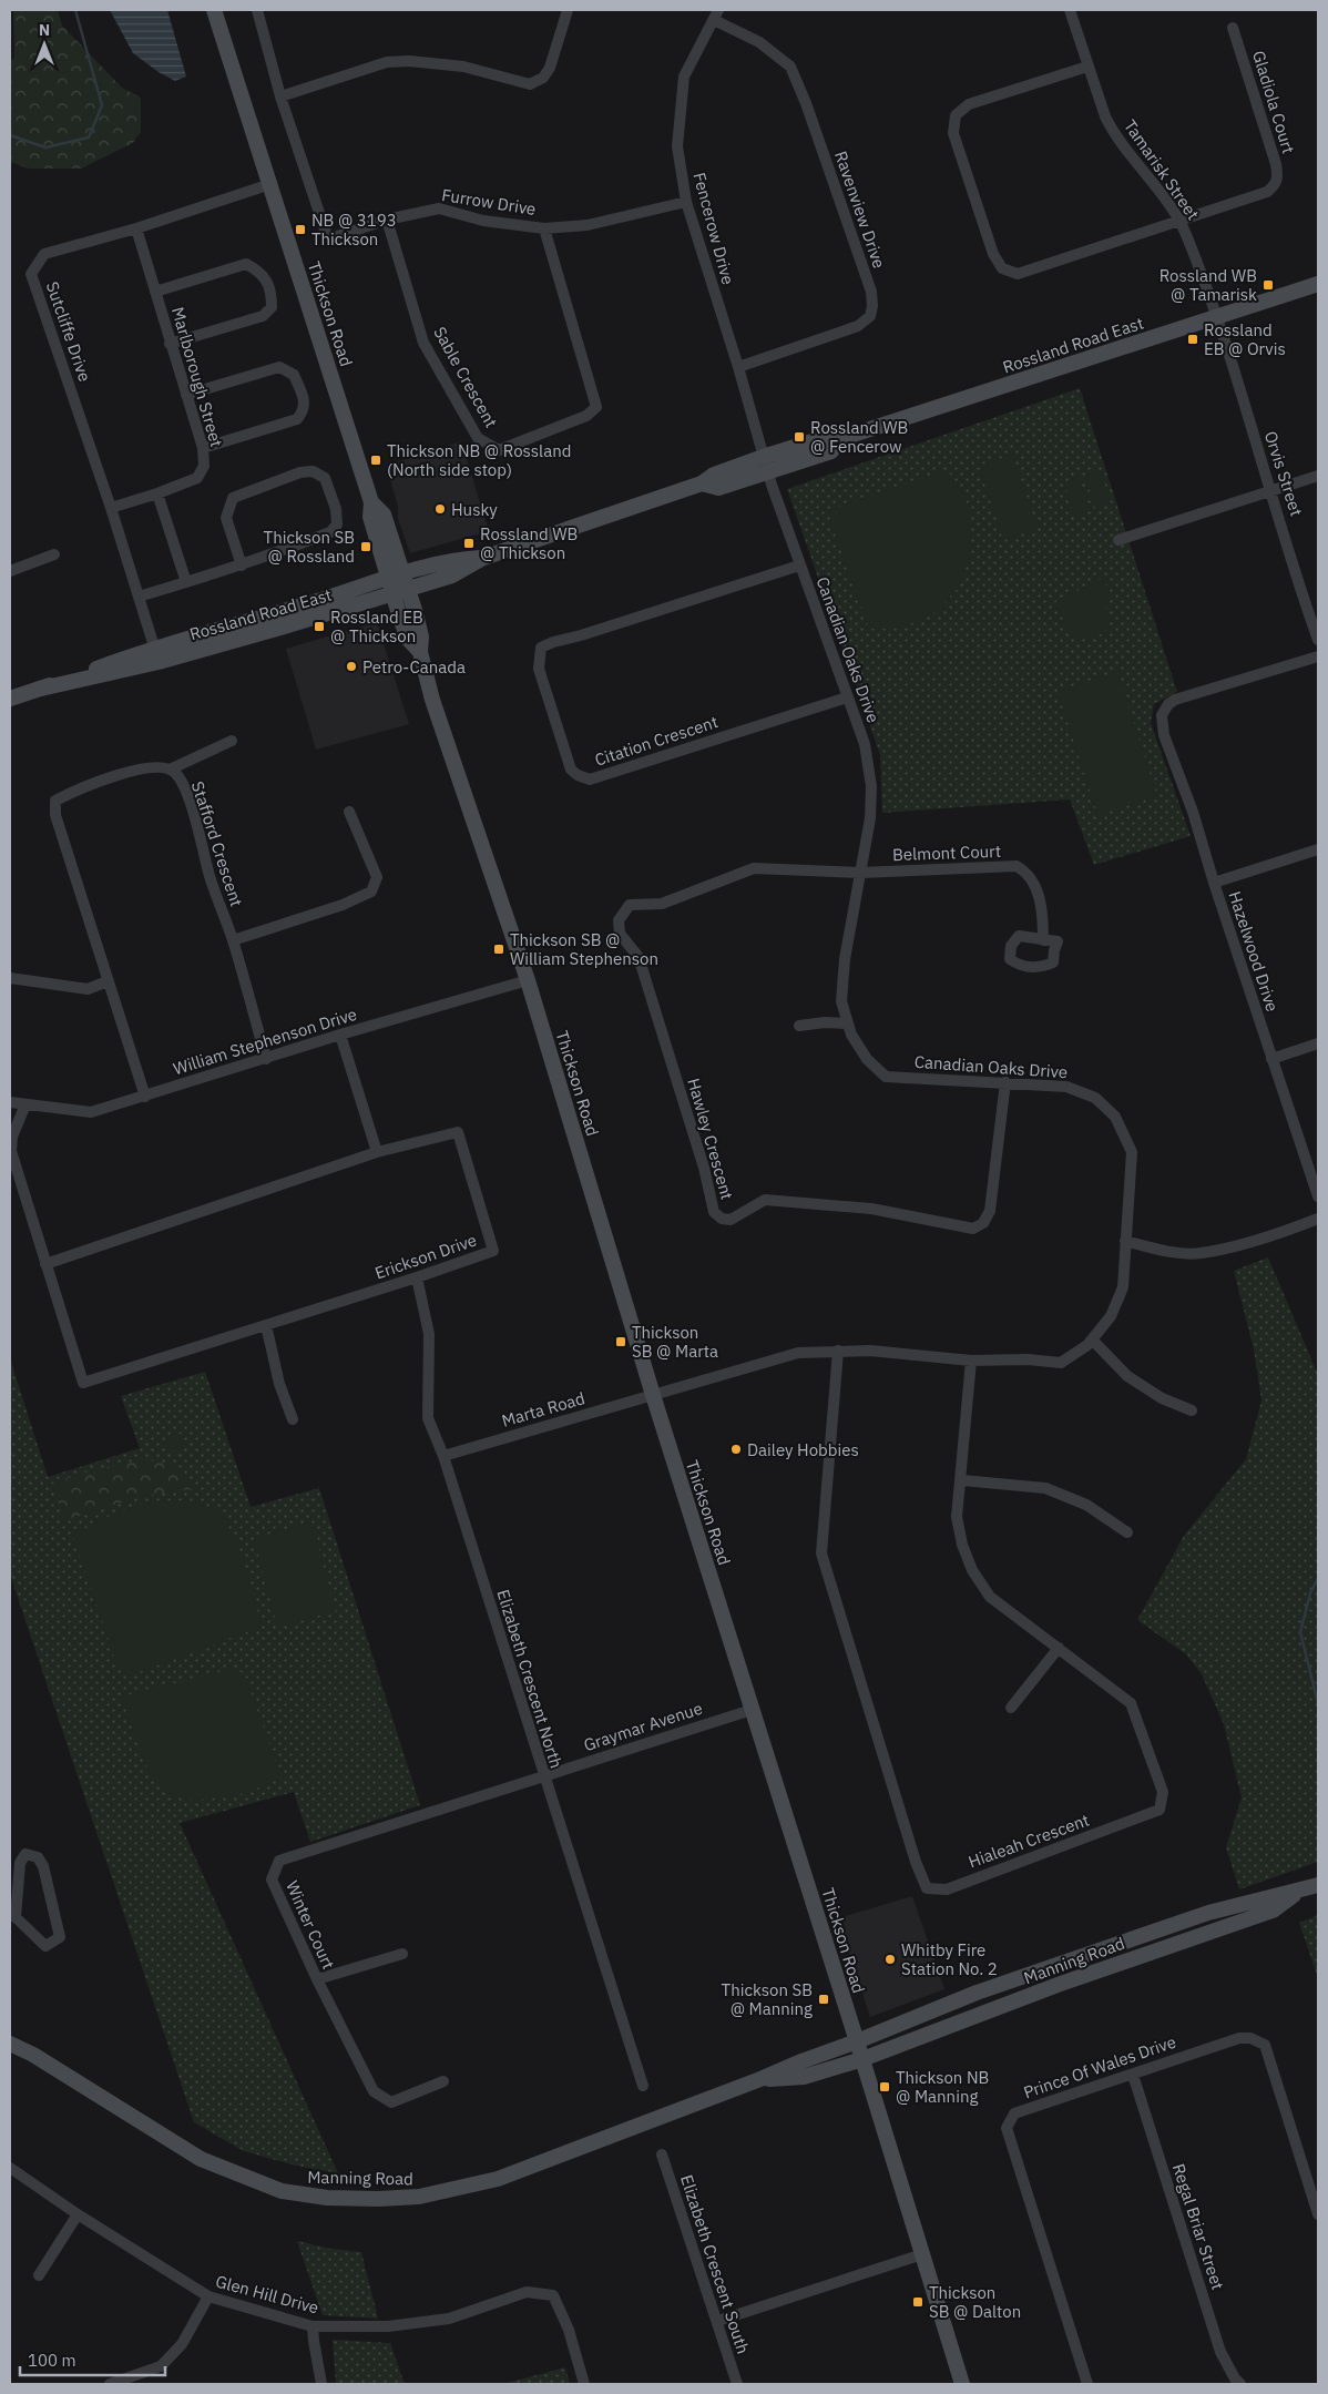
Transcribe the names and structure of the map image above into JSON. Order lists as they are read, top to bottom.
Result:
{
  "streets": {
    "main road": ["Thickson Road", "Rossland Road East", "Manning Road"],
    "street": [
      "Gladiola Court",
      "Tamarisk Street",
      "Furrow Drive",
      "Ravenview Drive",
      "Fencerow Drive",
      "Sutcliffe Drive",
      "Marlborough Street",
      "Sable Crescent",
      "Orvis Street",
      "Canadian Oaks Drive",
      "Citation Crescent",
      "Stafford Crescent",
      "Belmont Court",
      "Hazelwood Drive",
      "William Stephenson Drive",
      "Hawley Crescent",
      "Erickson Drive",
      "Marta Road",
      "Elizabeth Crescent North",
      "Graymar Avenue",
      "Hialeah Crescent",
      "Winter Court",
      "Prince Of Wales Drive",
      "Regal Briar Street",
      "Elizabeth Crescent South",
      "Glen Hill Drive"
    ]
  },
  "crossings": [
    ["Gladiola Court", "Tamarisk Street"],
    ["Tamarisk Street", "Rossland Road East"],
    ["Tamarisk Street", "Orvis Street"],
    ["Furrow Drive", "Fencerow Drive"],
    ["Furrow Drive", "Sable Crescent"],
    ["Ravenview Drive", "Fencerow Drive"],
    ["Fencerow Drive", "Rossland Road East"],
    ["Fencerow Drive", "Canadian Oaks Drive"],
    ["Thickson Road", "Sutcliffe Drive"],
    ["Thickson Road", "Rossland Road East"],
    ["Thickson Road", "Canadian Oaks Drive"],
    ["Thickson Road", "William Stephenson Drive"],
    ["Thickson Road", "Marta Road"],
    ["Thickson Road", "Graymar Avenue"],
    ["Thickson Road", "Manning Road"],
    ["Sutcliffe Drive", "Rossland Road East"],
    ["Sutcliffe Drive", "Marlborough Street"],
    ["Rossland Road East", "Orvis Street"],
    ["Rossland Road East", "Canadian Oaks Drive"],
    ["Canadian Oaks Drive", "Citation Crescent"],
    ["Canadian Oaks Drive", "Belmont Court"],
    ["Canadian Oaks Drive", "Hawley Crescent"],
    ["Canadian Oaks Drive", "Marta Road"],
    ["Canadian Oaks Drive", "Hialeah Crescent"],
    ["Stafford Crescent", "William Stephenson Drive"],
    ["Belmont Court", "Hawley Crescent"],
    ["William Stephenson Drive", "Erickson Drive"],
    ["Erickson Drive", "Elizabeth Crescent North"],
    ["Marta Road", "Elizabeth Crescent North"],
    ["Elizabeth Crescent North", "Graymar Avenue"],
    ["Elizabeth Crescent North", "Winter Court"],
    ["Graymar Avenue", "Winter Court"],
    ["Prince Of Wales Drive", "Regal Briar Street"]
  ],
  "places": {
    "transit": [
      "NB @ 3193 Thickson",
      "Rossland WB @ Tamarisk",
      "Rossland EB @ Orvis",
      "Rossland WB @ Fencerow",
      "Thickson NB @ Rossland (North side stop)",
      "Rossland WB @ Thickson",
      "Thickson SB @ Rossland",
      "Rossland EB @ Thickson",
      "Thickson SB @ William Stephenson",
      "Thickson SB @ Marta",
      "Thickson SB @ Manning",
      "Thickson NB @ Manning",
      "Thickson SB @ Dalton"
    ],
    "other": [
      "Husky",
      "Petro-Canada",
      "Dailey Hobbies",
      "Whitby Fire Station No. 2"
    ]
  },
  "scale_bar": "100 m",
  "north": "top"
}
